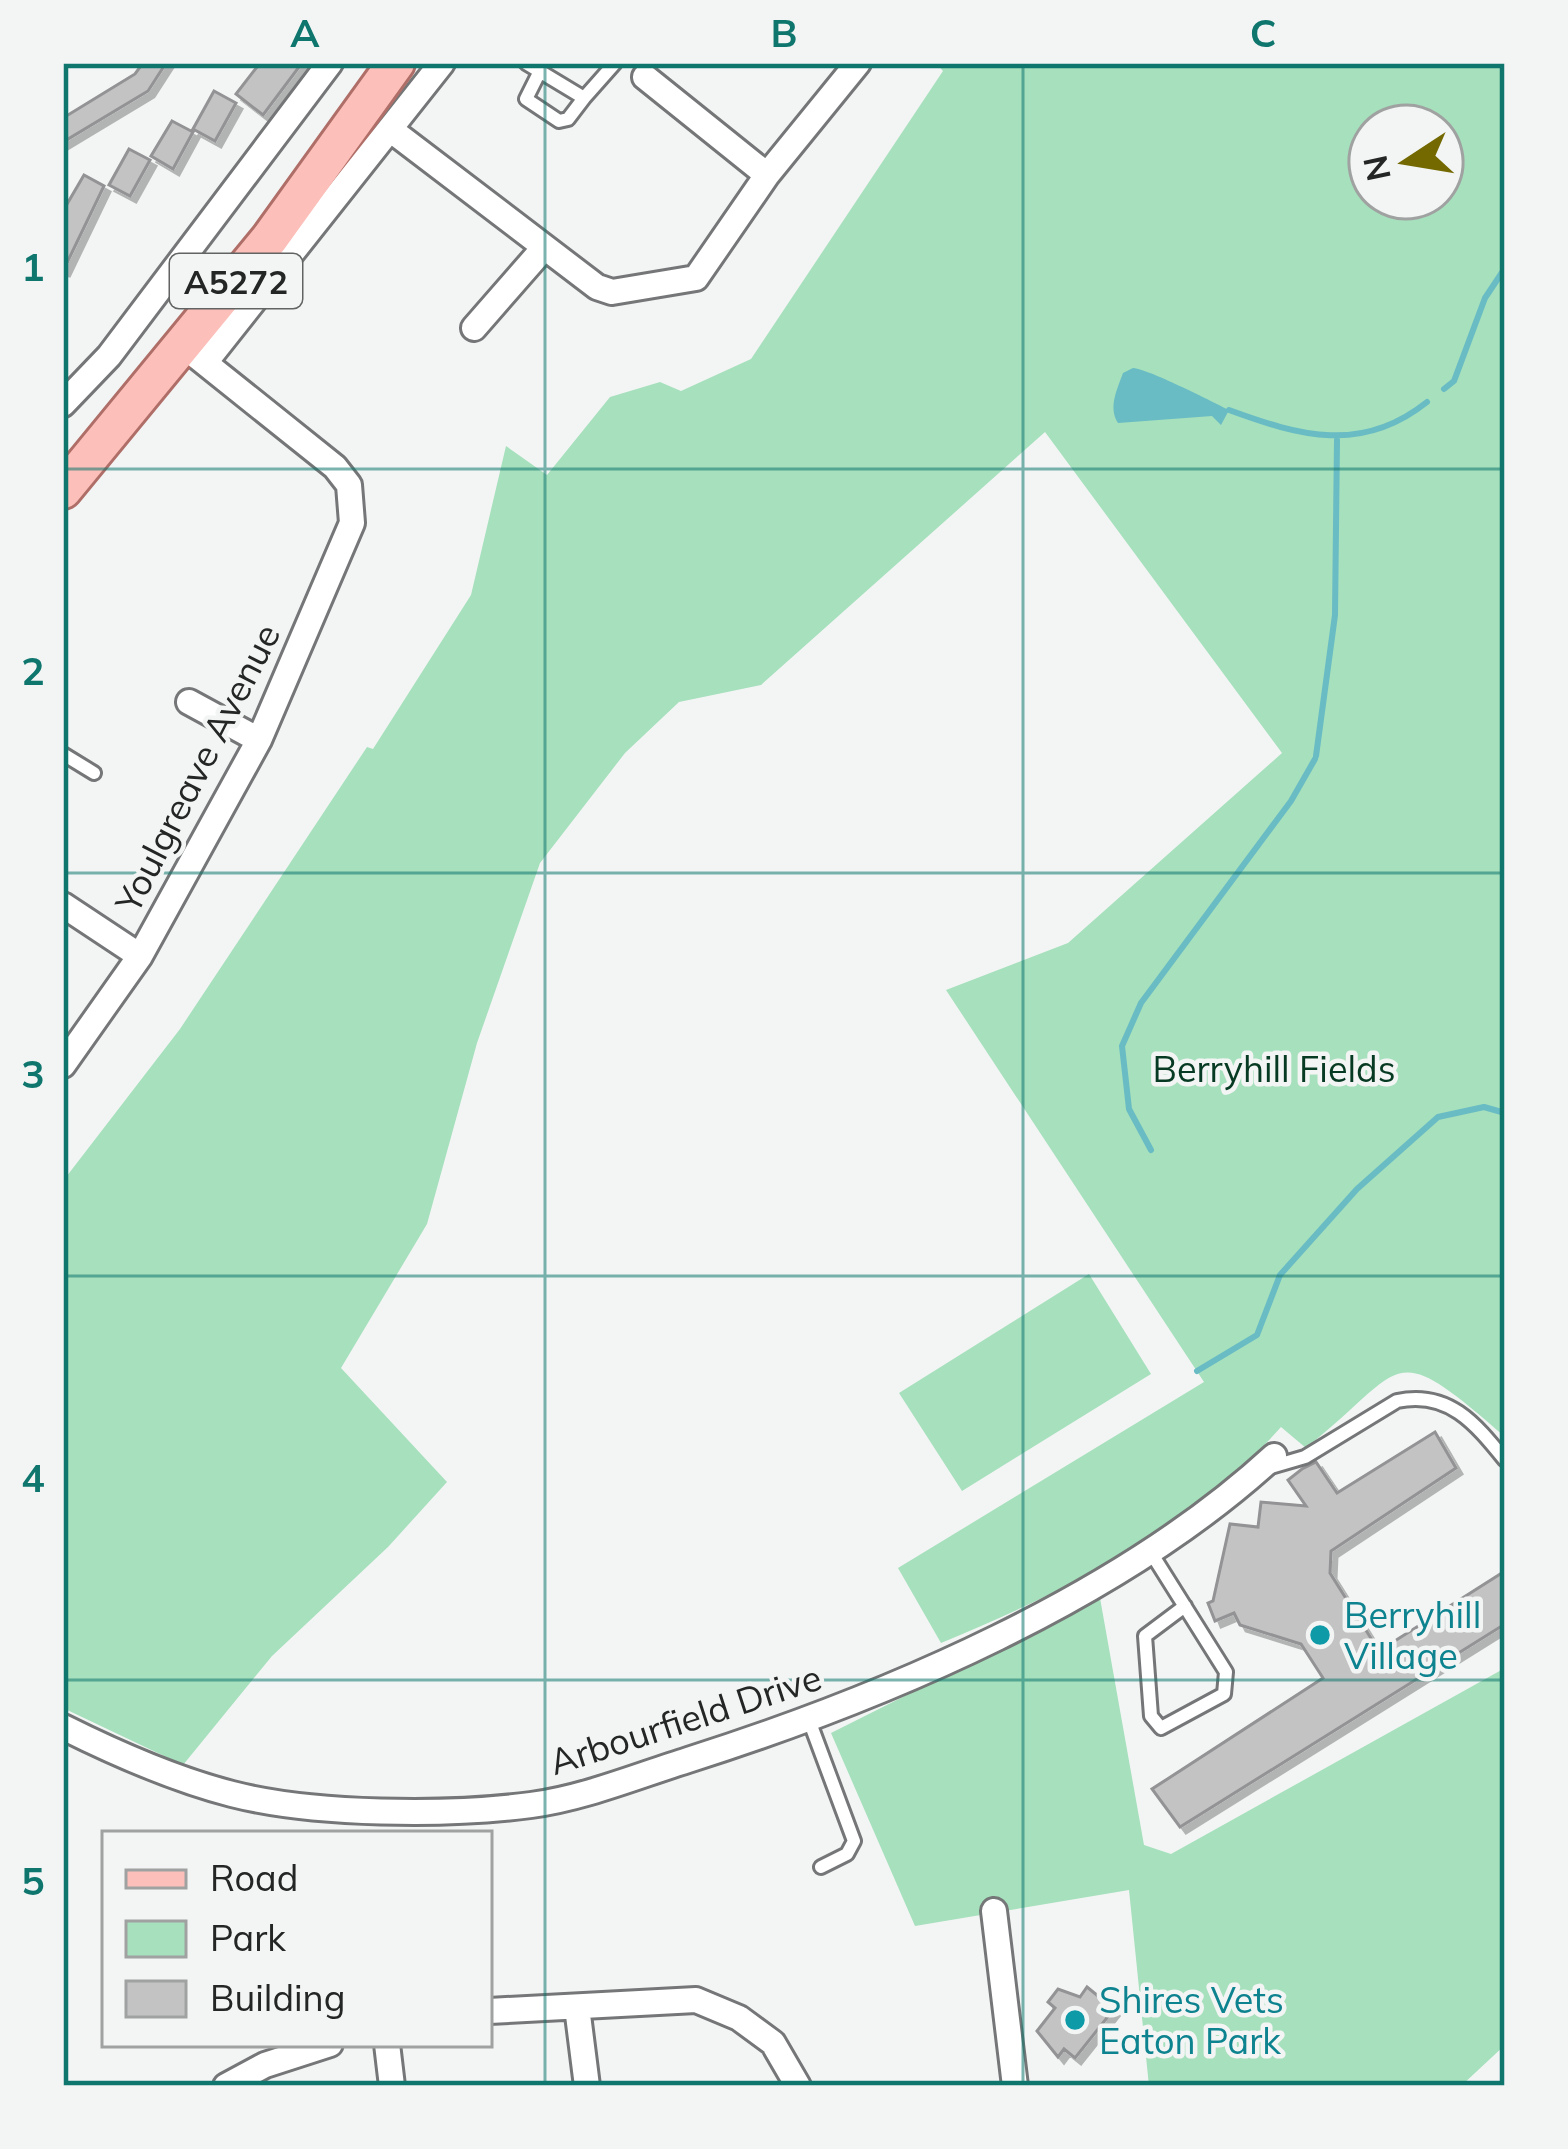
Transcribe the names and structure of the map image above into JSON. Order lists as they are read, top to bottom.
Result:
{
  "streets": {
    "main road": ["A5272"],
    "street": ["Youlgreave Avenue", "Arbourfield Drive"]
  },
  "crossings": [
    ["A5272", "Youlgreave Avenue"]
  ],
  "parks": ["Berryhill Fields"],
  "places": ["Berryhill Village", "Shires Vets Eaton Park"],
  "legend": ["Road", "Park", "Building"],
  "north": "left",
  "grid": {
    "columns": ["A", "B", "C"],
    "rows": [
      "1",
      "2",
      "3",
      "4",
      "5"
    ]
  }
}
